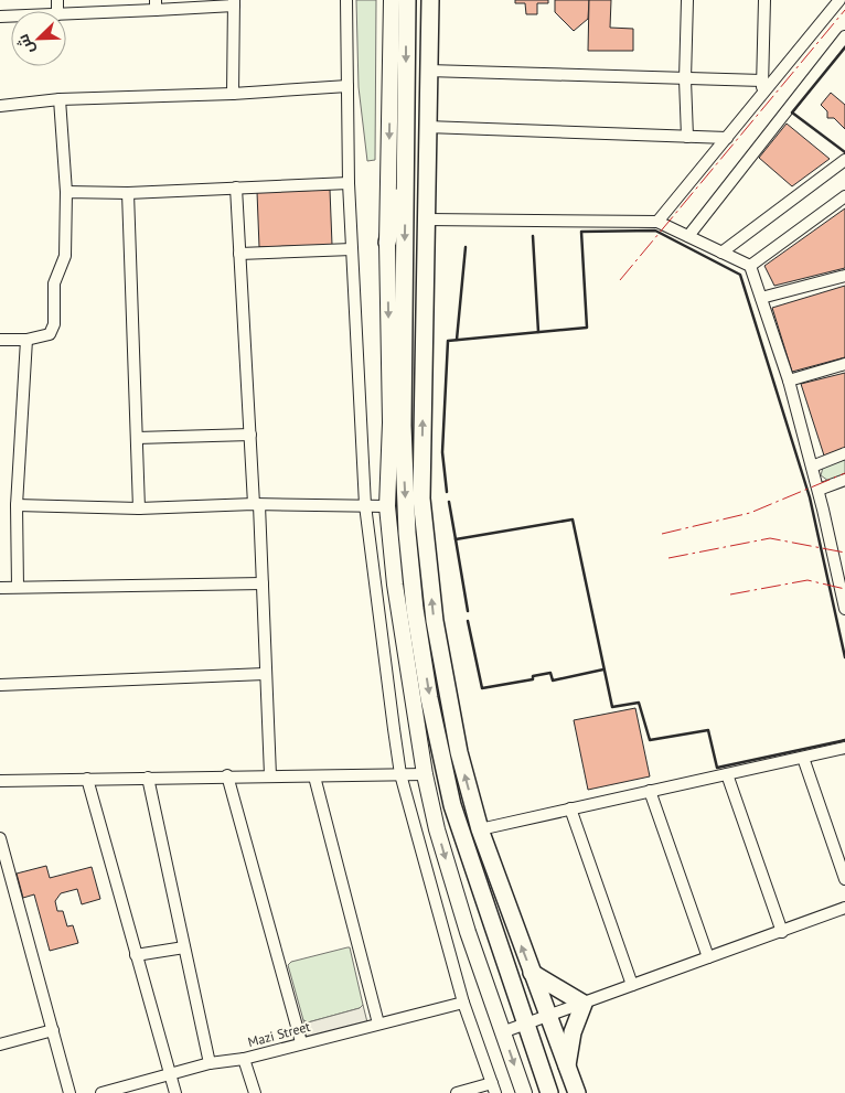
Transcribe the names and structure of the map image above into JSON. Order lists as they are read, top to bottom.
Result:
{
  "streets": {
    "street": ["Mazi Street"]
  },
  "north": "bottom left"
}
